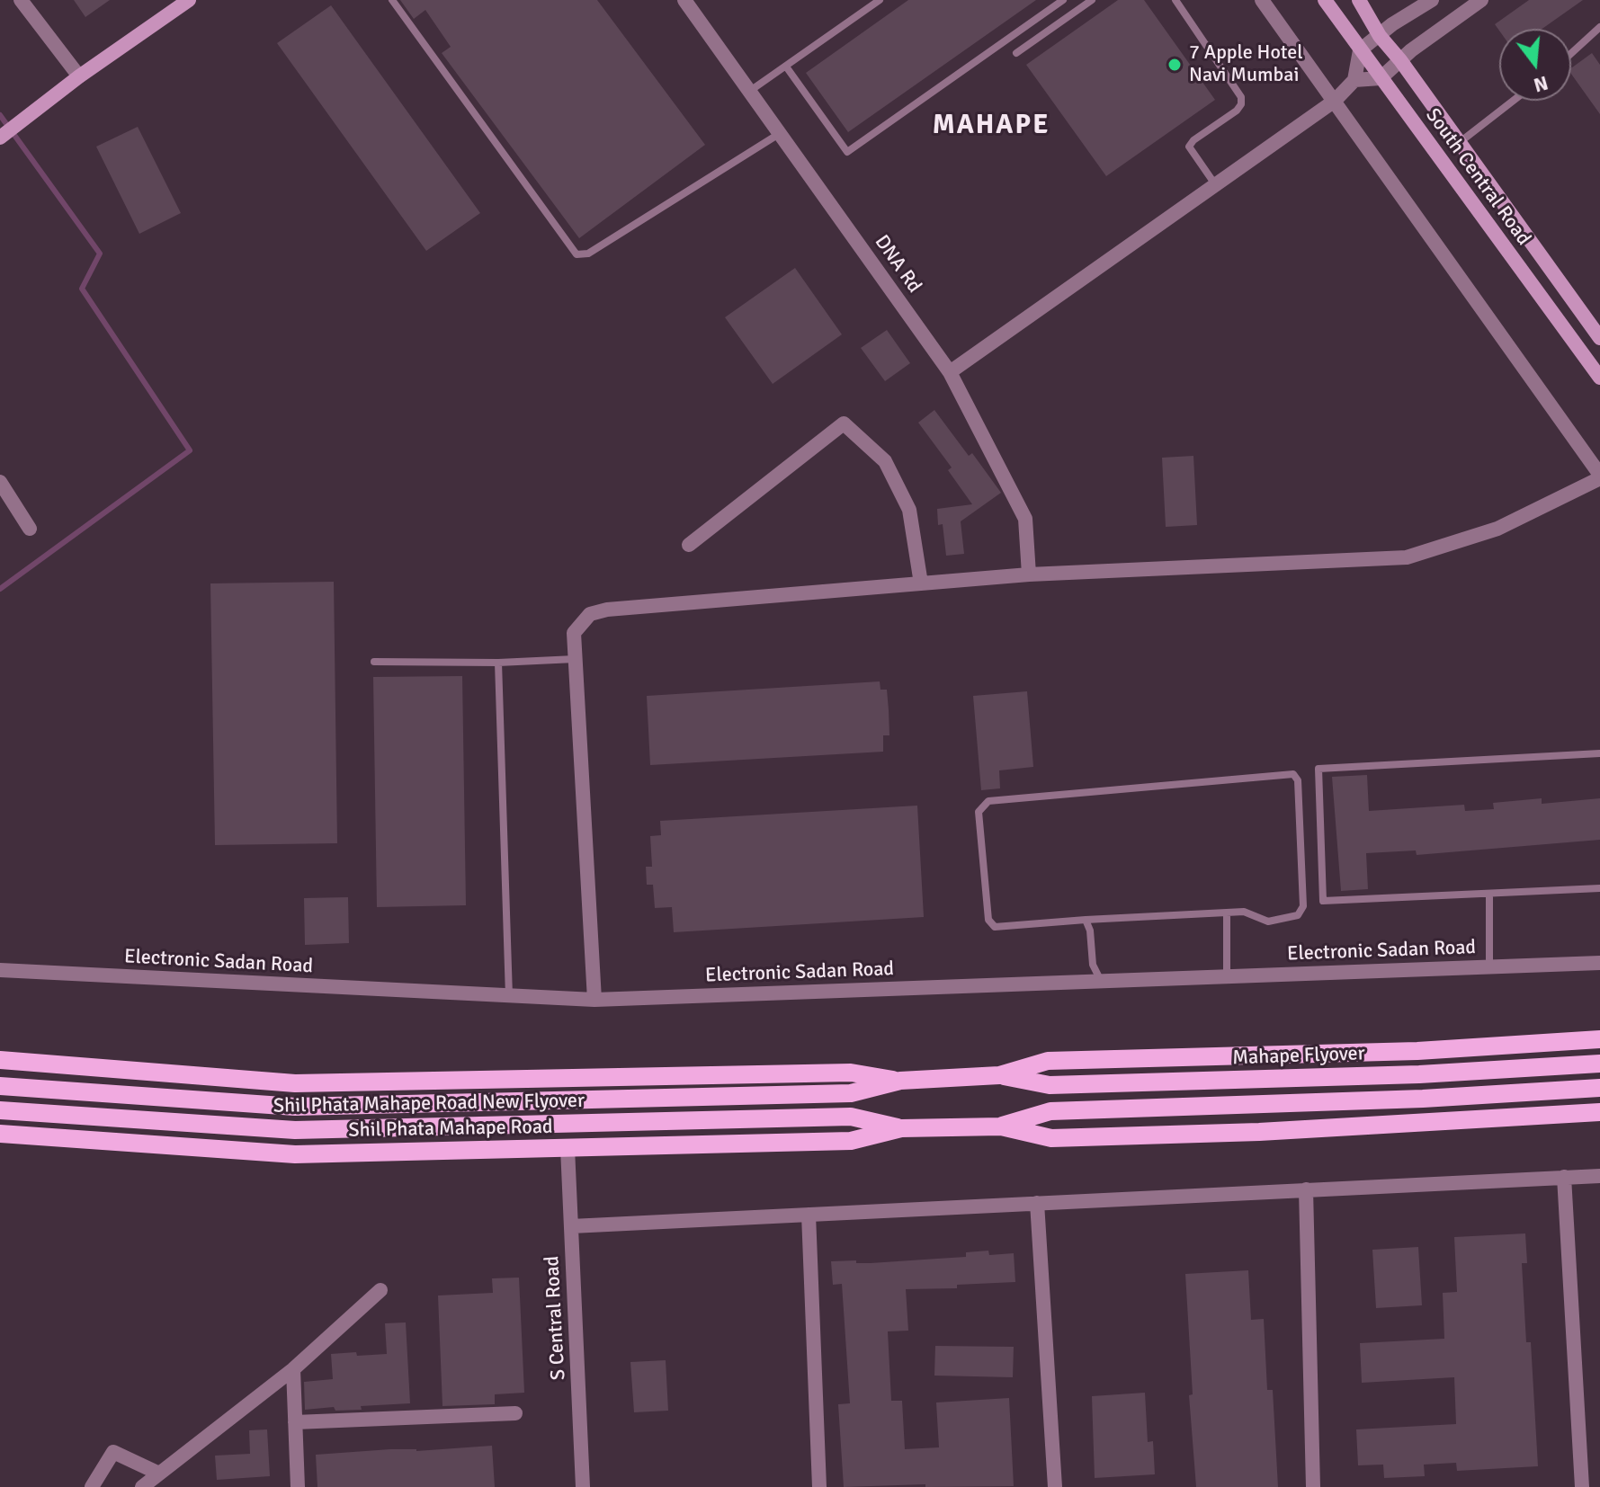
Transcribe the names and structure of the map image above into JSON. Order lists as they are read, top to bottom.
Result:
{
  "streets": {
    "main road": [
      "South Central Road",
      "Mahape Flyover",
      "Shil Phata Mahape Road New Flyover",
      "Shil Phata Mahape Road"
    ],
    "street": ["DNA Rd", "Electronic Sadan Road", "S Central Road"]
  },
  "crossings": [
    ["Shil Phata Mahape Road New Flyover", "Shil Phata Mahape Road"],
    ["Shil Phata Mahape Road", "S Central Road"]
  ],
  "districts": ["MAHAPE"],
  "places": ["7 Apple Hotel Navi Mumbai"],
  "north": "bottom"
}
